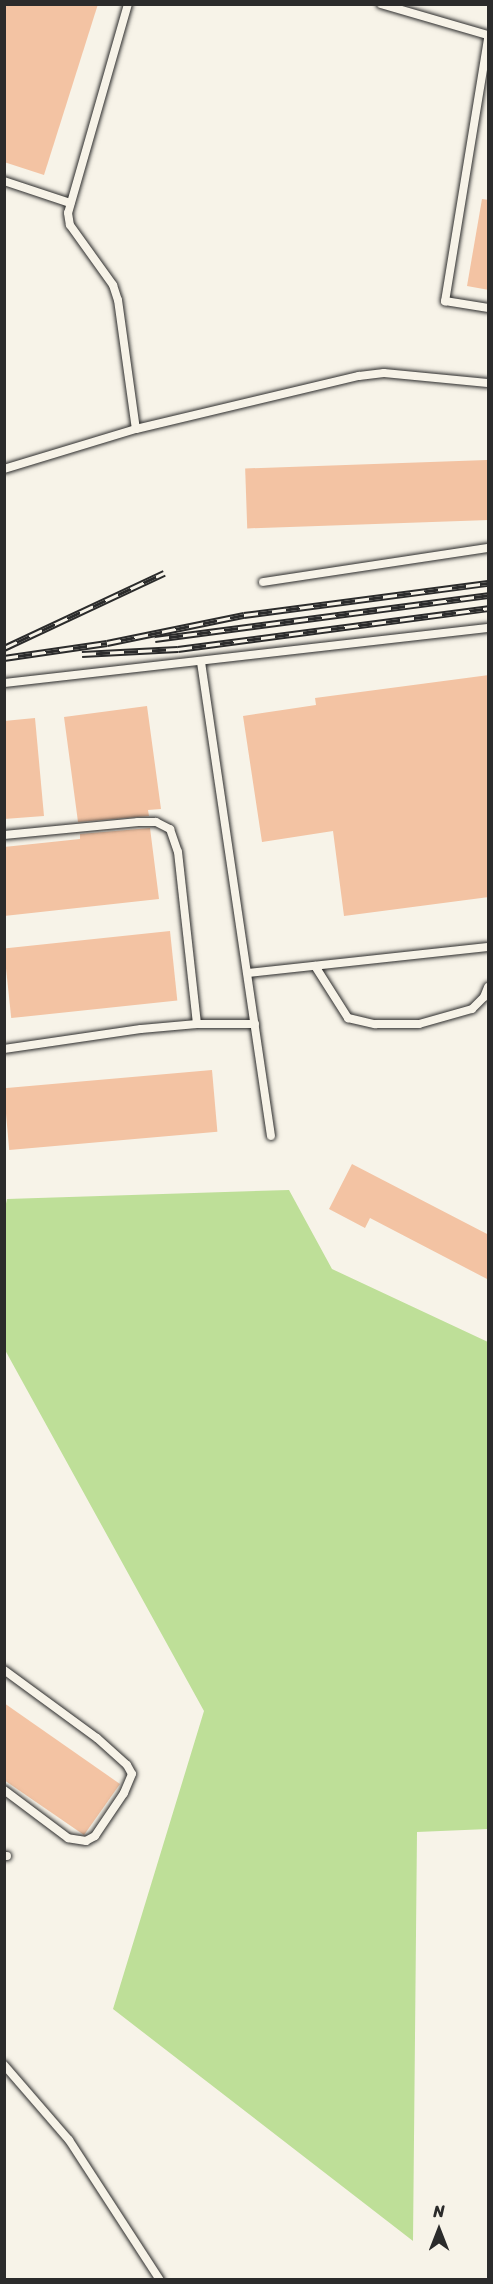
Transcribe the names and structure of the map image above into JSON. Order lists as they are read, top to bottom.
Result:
{
  "north": "top"
}
